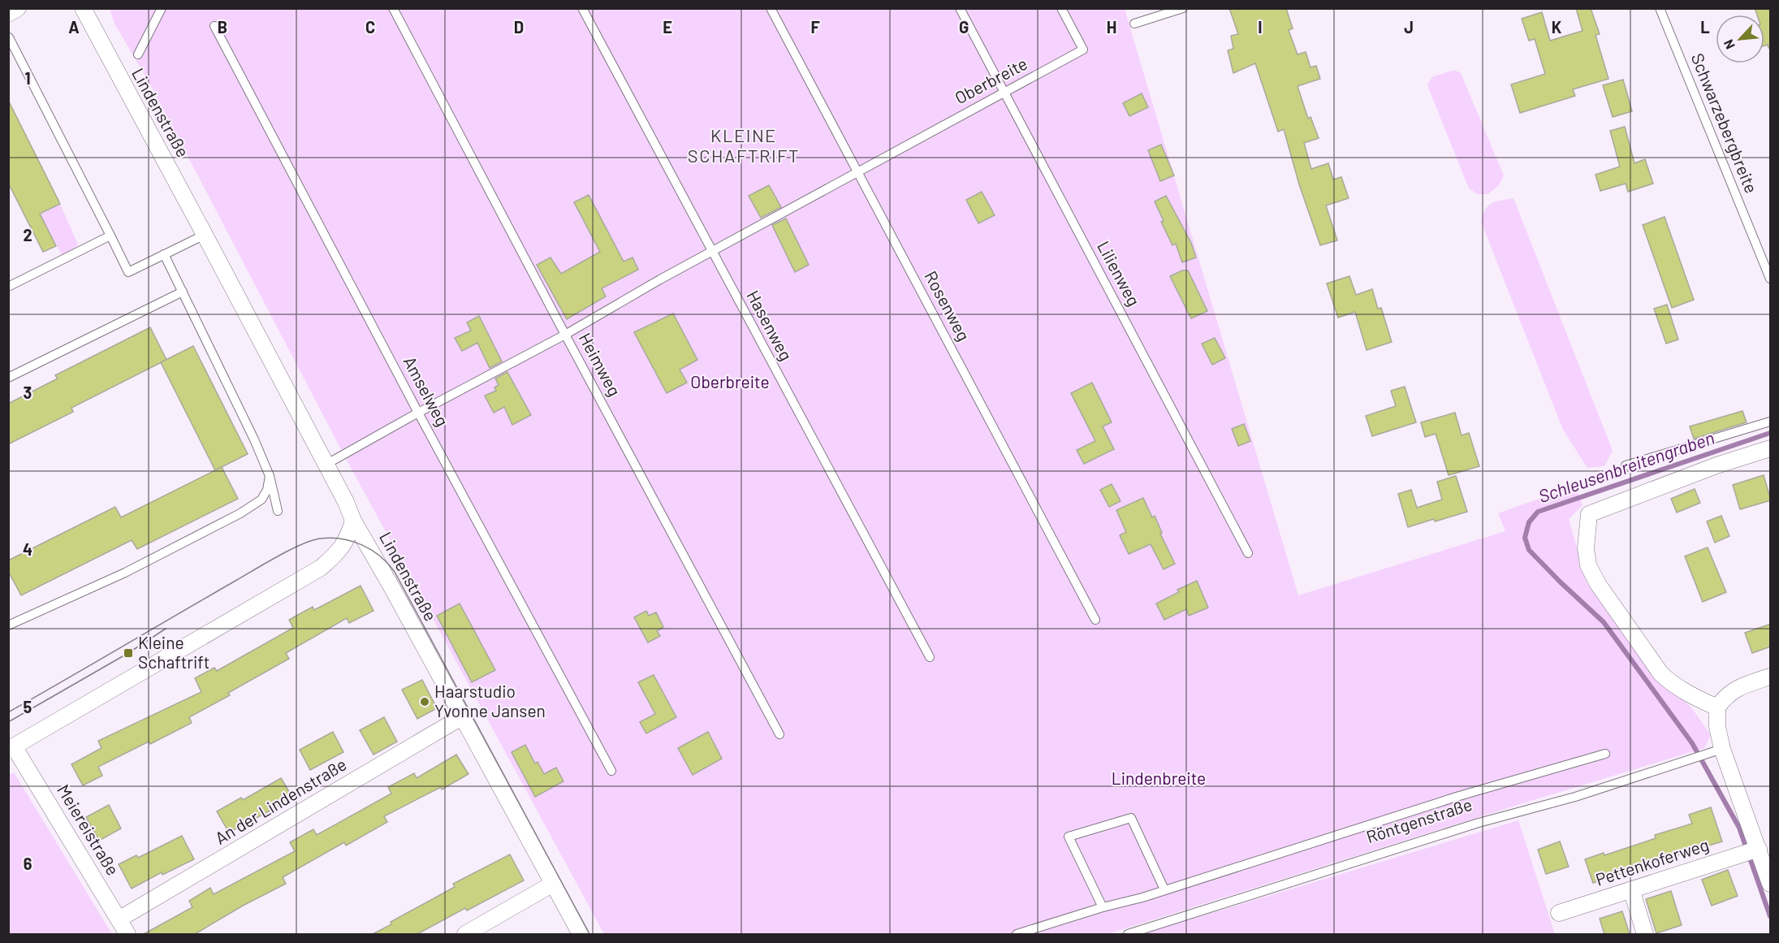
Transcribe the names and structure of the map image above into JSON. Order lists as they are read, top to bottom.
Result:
{
  "streets": {
    "street": [
      "Lindenstraße",
      "An der Lindenstraße",
      "Meiereistraße",
      "Pettenkoferweg"
    ],
    "lane": [
      "Oberbreite",
      "Schwarzebergbreite",
      "Lilienweg",
      "Rosenweg",
      "Hasenweg",
      "Heimweg",
      "Amselweg",
      "Röntgenstraße"
    ]
  },
  "crossings": [
    ["Oberbreite", "Lindenstraße"],
    ["Oberbreite", "Lilienweg"],
    ["Oberbreite", "Rosenweg"],
    ["Oberbreite", "Hasenweg"],
    ["Oberbreite", "Heimweg"],
    ["Oberbreite", "Amselweg"],
    ["Lindenstraße", "An der Lindenstraße"],
    ["An der Lindenstraße", "Meiereistraße"]
  ],
  "districts": ["KLEINE SCHAFTRIFT"],
  "water": ["Schleusenbreitengraben"],
  "parks": ["Oberbreite", "Lindenbreite"],
  "places": {
    "transit": ["Kleine Schaftrift"],
    "other": ["Haarstudio Yvonne Jansen"]
  },
  "north": "bottom left",
  "grid": {
    "columns": [
      "A",
      "B",
      "C",
      "D",
      "E",
      "F",
      "G",
      "H",
      "I",
      "J",
      "K",
      "L"
    ],
    "rows": [
      "1",
      "2",
      "3",
      "4",
      "5",
      "6"
    ]
  }
}
